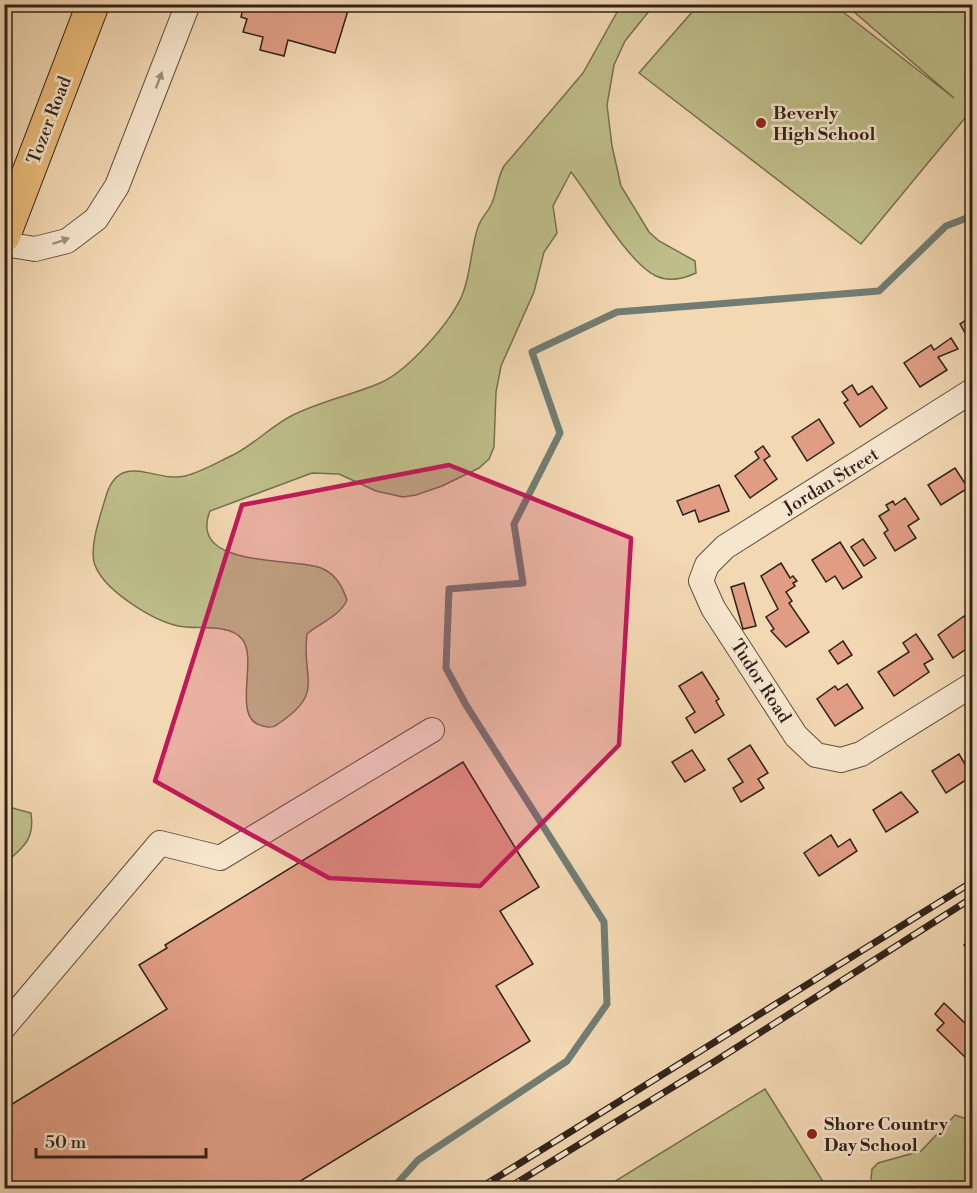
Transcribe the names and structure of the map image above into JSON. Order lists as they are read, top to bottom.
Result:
{
  "streets": {
    "main road": ["Tozer Road"],
    "street": ["Jordan Street", "Tudor Road"]
  },
  "crossings": [
    ["Jordan Street", "Tudor Road"]
  ],
  "places": ["Beverly High School", "Shore Country Day School"],
  "scale_bar": "50 m"
}
